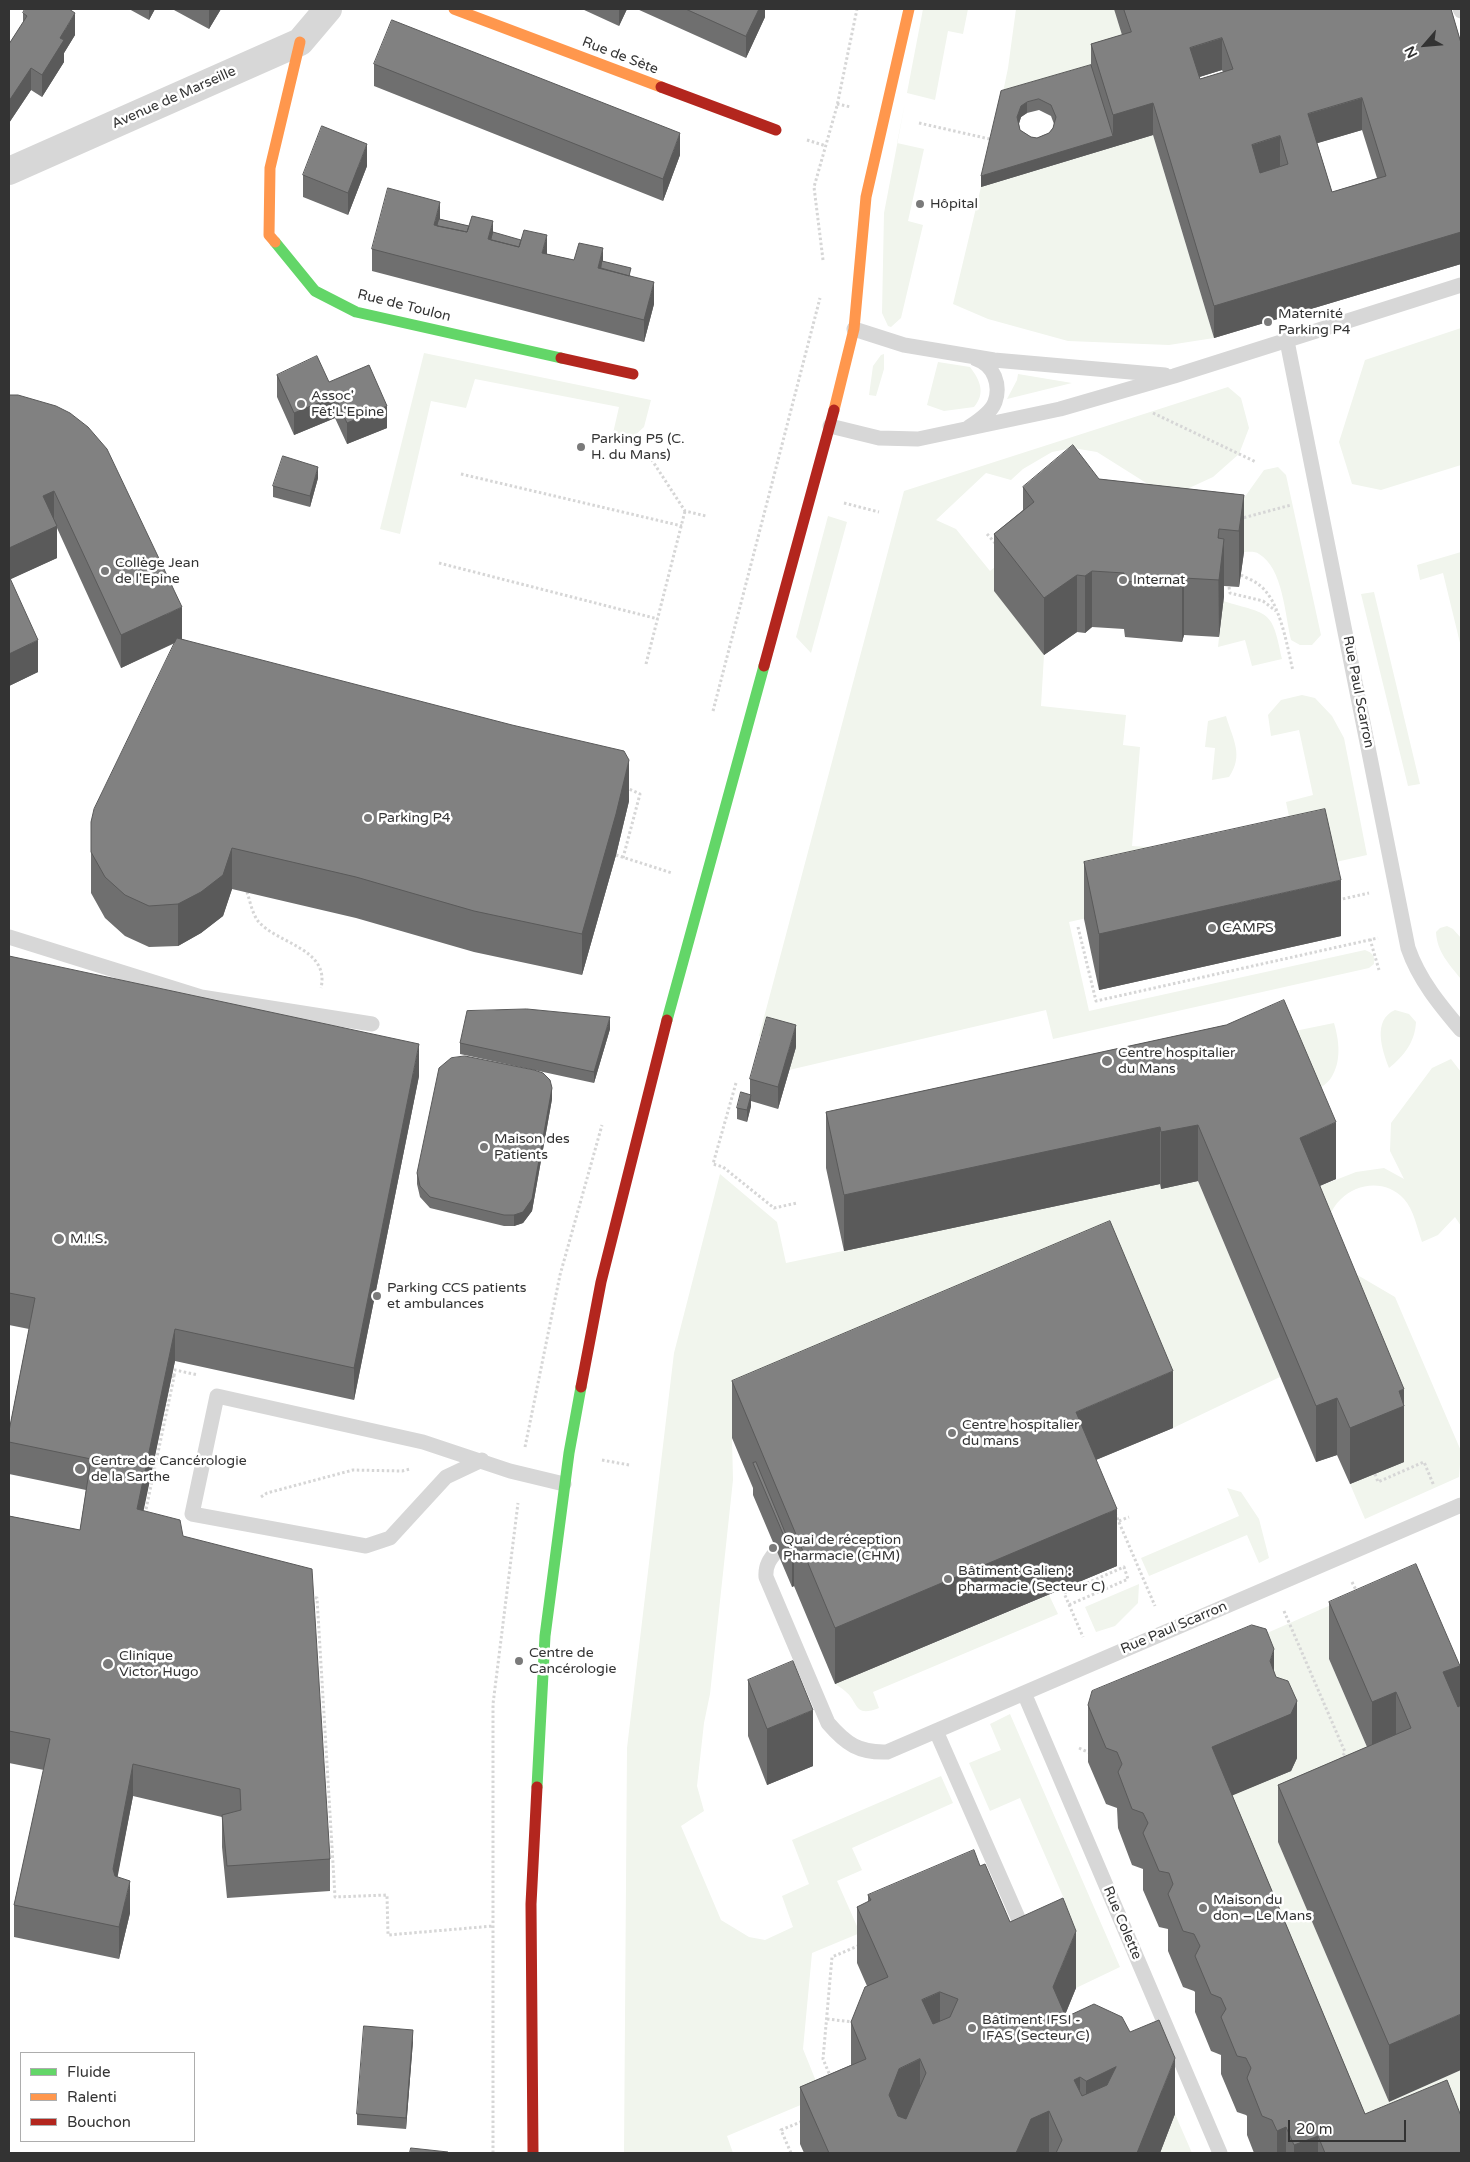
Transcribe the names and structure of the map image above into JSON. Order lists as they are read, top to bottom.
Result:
{
  "streets": {
    "street": ["Rue de Sète", "Avenue de Marseille", "Rue de Toulon"],
    "lane": ["Rue Paul Scarron", "Rue Colette"]
  },
  "crossings": [
    ["Avenue de Marseille", "Rue de Toulon"],
    ["Rue Paul Scarron", "Rue Colette"]
  ],
  "places": [
    "Hôpital",
    "Maternité Parking P4",
    "Assoc' Fêt'L'Epine",
    "Parking P5 (C. H. du Mans)",
    "Collège Jean de l'Epine",
    "Internat",
    "Parking P4",
    "CAMPS",
    "Centre hospitalier du Mans",
    "Maison des Patients",
    "M.I.S.",
    "Parking CCS patients et ambulances",
    "Centre hospitalier du mans",
    "Centre de Cancérologie de la Sarthe",
    "Quai de réception Pharmacie (CHM)",
    "Bâtiment Galien : pharmacie (Secteur C)",
    "Centre de Cancérologie",
    "Clinique Victor Hugo",
    "Maison du don – Le Mans",
    "Bâtiment IFSI - IFAS (Secteur C)"
  ],
  "legend": ["Fluide", "Ralenti", "Bouchon"],
  "scale_bar": "20 m",
  "north": "bottom left"
}
